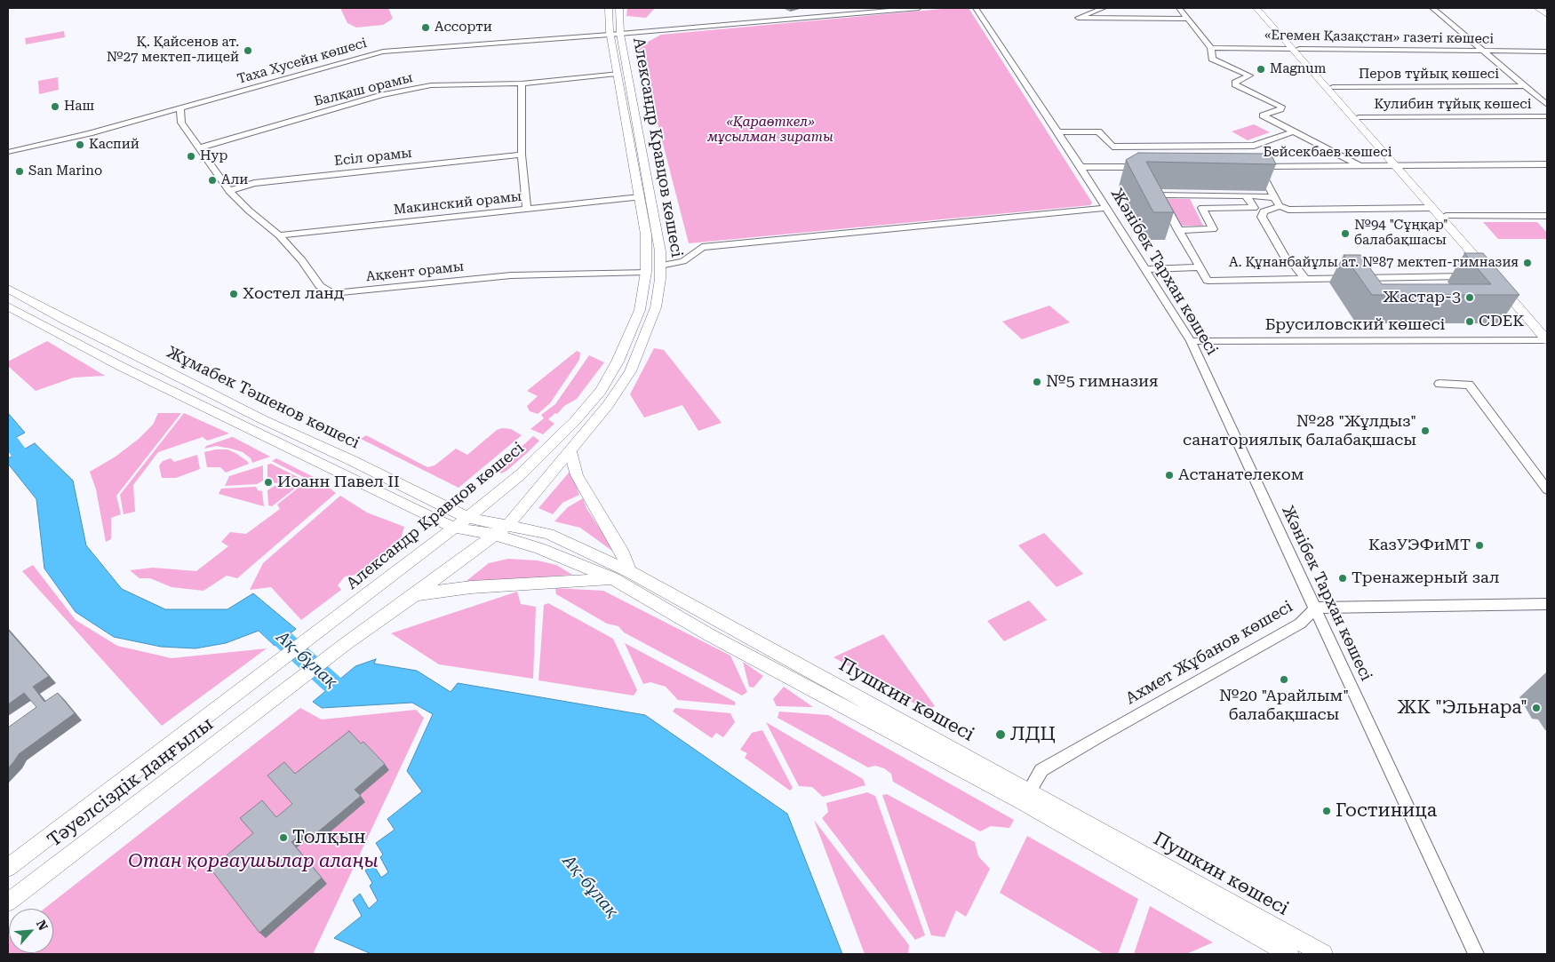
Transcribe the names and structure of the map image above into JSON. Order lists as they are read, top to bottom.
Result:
{
  "streets": {
    "main road": [
      "Александр Кравцов көшесі",
      "Жұмабек Тәшенов көшесі",
      "Пушкин көшесі",
      "Тәуелсіздік даңғылы"
    ],
    "street": [
      "«Егемен Қазақстан» газеті көшесі",
      "Таха Хусейн көшесі",
      "Перов тұйық көшесі",
      "Балқаш орамы",
      "Кулибин тұйық көшесі",
      "Бейсекбаев көшесі",
      "Есіл орамы",
      "Макинский орамы",
      "Ақкент орамы",
      "Жәнібек Тархан көшесі",
      "Брусиловский көшесі",
      "Ахмет Жұбанов көшесі"
    ]
  },
  "crossings": [
    ["Таха Хусейн көшесі", "Александр Кравцов көшесі"],
    ["Балқаш орамы", "Александр Кравцов көшесі"],
    ["Александр Кравцов көшесі", "Макинский орамы"],
    ["Александр Кравцов көшесі", "Ақкент орамы"],
    ["Александр Кравцов көшесі", "Жұмабек Тәшенов көшесі"],
    ["Александр Кравцов көшесі", "Пушкин көшесі"],
    ["Александр Кравцов көшесі", "Тәуелсіздік даңғылы"],
    ["Есіл орамы", "Ақкент орамы"],
    ["Макинский орамы", "Ақкент орамы"],
    ["Жәнібек Тархан көшесі", "Брусиловский көшесі"],
    ["Жәнібек Тархан көшесі", "Ахмет Жұбанов көшесі"],
    ["Жұмабек Тәшенов көшесі", "Пушкин көшесі"],
    ["Ахмет Жұбанов көшесі", "Пушкин көшесі"]
  ],
  "water": ["Ақ-бұлақ"],
  "parks": ["«Қараөткел» мұсылман зираты", "Отан қорғаушылар алаңы"],
  "places": [
    "Ассорти",
    "Қ. Қайсенов ат. №27 мектеп-лицей",
    "Magnum",
    "Наш",
    "Каспий",
    "Нур",
    "San Marino",
    "Али",
    "№94 \"Сұңқар\" балабақшасы",
    "А. Құнанбайұлы ат. №87 мектеп-гимназия",
    "Хостел ланд",
    "Жастар-3",
    "CDEK",
    "№5 гимназия",
    "№28 \"Жұлдыз\" санаториялық балабақшасы",
    "Астанателеком",
    "Иоанн Павел II",
    "КазУЭФиМТ",
    "Тренажерный зал",
    "№20 \"Арайлым\" балабақшасы",
    "ЖК \"Эльнара\"",
    "ЛДЦ",
    "Гостиница",
    "Толқын"
  ],
  "north": "top right"
}
